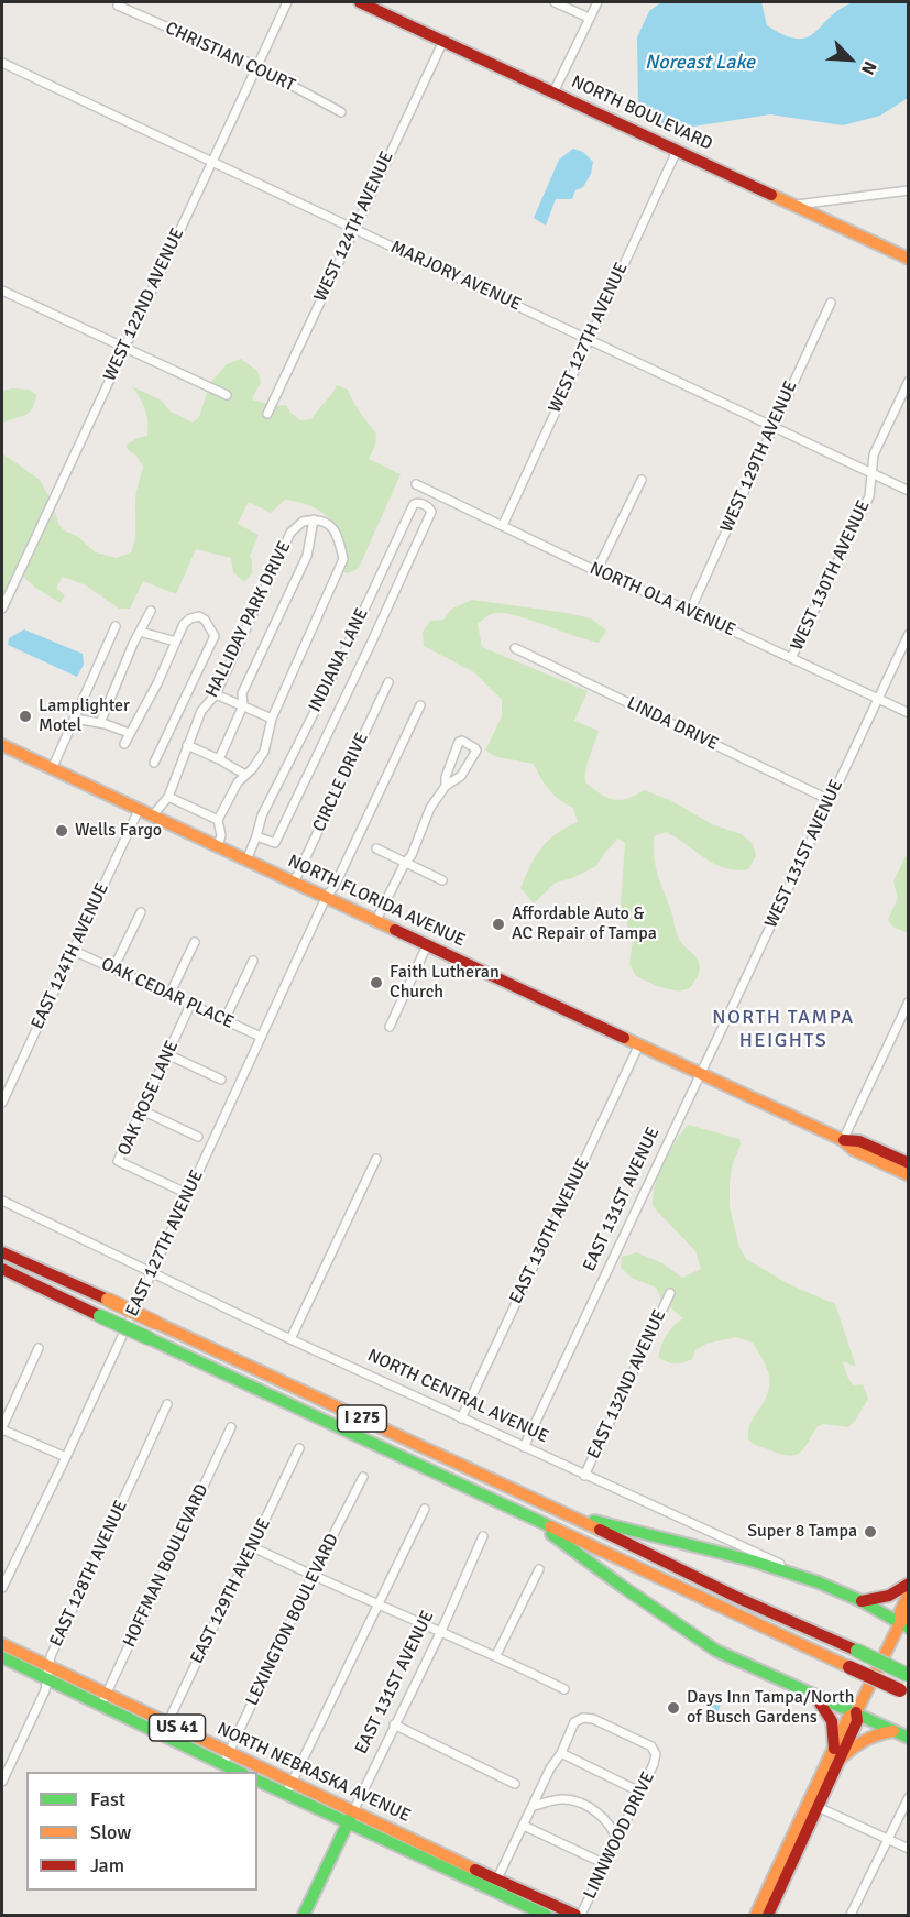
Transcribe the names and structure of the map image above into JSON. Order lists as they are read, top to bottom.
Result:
{
  "streets": {
    "main road": [
      "NORTH BOULEVARD",
      "NORTH FLORIDA AVENUE",
      "EAST 131ST AVENUE",
      "NORTH CENTRAL AVENUE",
      "I 275",
      "US 41",
      "NORTH NEBRASKA AVENUE"
    ],
    "street": [
      "CHRISTIAN COURT",
      "WEST 124TH AVENUE",
      "MARJORY AVENUE",
      "WEST 122ND AVENUE",
      "WEST 127TH AVENUE",
      "WEST 129TH AVENUE",
      "WEST 130TH AVENUE",
      "NORTH OLA AVENUE",
      "HALLIDAY PARK DRIVE",
      "INDIANA LANE",
      "LINDA DRIVE",
      "CIRCLE DRIVE",
      "WEST 131ST AVENUE",
      "EAST 124TH AVENUE",
      "OAK CEDAR PLACE",
      "OAK ROSE LANE",
      "EAST 130TH AVENUE",
      "EAST 127TH AVENUE",
      "EAST 132ND AVENUE",
      "HOFFMAN BOULEVARD",
      "EAST 128TH AVENUE",
      "EAST 129TH AVENUE",
      "LEXINGTON BOULEVARD",
      "LINNWOOD DRIVE"
    ]
  },
  "crossings": [
    ["CHRISTIAN COURT", "WEST 122ND AVENUE"],
    ["NORTH BOULEVARD", "WEST 124TH AVENUE"],
    ["NORTH BOULEVARD", "WEST 127TH AVENUE"],
    ["WEST 124TH AVENUE", "MARJORY AVENUE"],
    ["MARJORY AVENUE", "WEST 122ND AVENUE"],
    ["MARJORY AVENUE", "WEST 127TH AVENUE"],
    ["MARJORY AVENUE", "WEST 129TH AVENUE"],
    ["MARJORY AVENUE", "WEST 130TH AVENUE"],
    ["WEST 127TH AVENUE", "NORTH OLA AVENUE"],
    ["WEST 129TH AVENUE", "NORTH OLA AVENUE"],
    ["WEST 130TH AVENUE", "NORTH OLA AVENUE"],
    ["NORTH OLA AVENUE", "WEST 131ST AVENUE"],
    ["HALLIDAY PARK DRIVE", "NORTH FLORIDA AVENUE"],
    ["HALLIDAY PARK DRIVE", "EAST 124TH AVENUE"],
    ["LINDA DRIVE", "WEST 131ST AVENUE"],
    ["CIRCLE DRIVE", "NORTH FLORIDA AVENUE"],
    ["WEST 131ST AVENUE", "NORTH FLORIDA AVENUE"],
    ["WEST 131ST AVENUE", "EAST 131ST AVENUE"],
    ["NORTH FLORIDA AVENUE", "EAST 124TH AVENUE"],
    ["NORTH FLORIDA AVENUE", "EAST 131ST AVENUE"],
    ["NORTH FLORIDA AVENUE", "EAST 130TH AVENUE"],
    ["NORTH FLORIDA AVENUE", "EAST 127TH AVENUE"],
    ["EAST 124TH AVENUE", "OAK CEDAR PLACE"],
    ["OAK CEDAR PLACE", "OAK ROSE LANE"],
    ["OAK CEDAR PLACE", "EAST 127TH AVENUE"],
    ["OAK ROSE LANE", "EAST 127TH AVENUE"],
    ["EAST 131ST AVENUE", "NORTH CENTRAL AVENUE"],
    ["EAST 131ST AVENUE", "NORTH NEBRASKA AVENUE"],
    ["EAST 130TH AVENUE", "NORTH CENTRAL AVENUE"],
    ["EAST 127TH AVENUE", "NORTH CENTRAL AVENUE"],
    ["EAST 132ND AVENUE", "NORTH CENTRAL AVENUE"],
    ["HOFFMAN BOULEVARD", "NORTH NEBRASKA AVENUE"],
    ["EAST 128TH AVENUE", "NORTH NEBRASKA AVENUE"],
    ["EAST 129TH AVENUE", "NORTH NEBRASKA AVENUE"],
    ["LEXINGTON BOULEVARD", "NORTH NEBRASKA AVENUE"]
  ],
  "districts": ["NORTH TAMPA HEIGHTS"],
  "water": ["Noreast Lake"],
  "places": [
    "Lamplighter Motel",
    "Wells Fargo",
    "Affordable Auto & AC Repair of Tampa",
    "Faith Lutheran Church",
    "Super 8 Tampa",
    "Days Inn Tampa/North of Busch Gardens"
  ],
  "legend": ["Fast", "Slow", "Jam"],
  "north": "bottom right"
}
